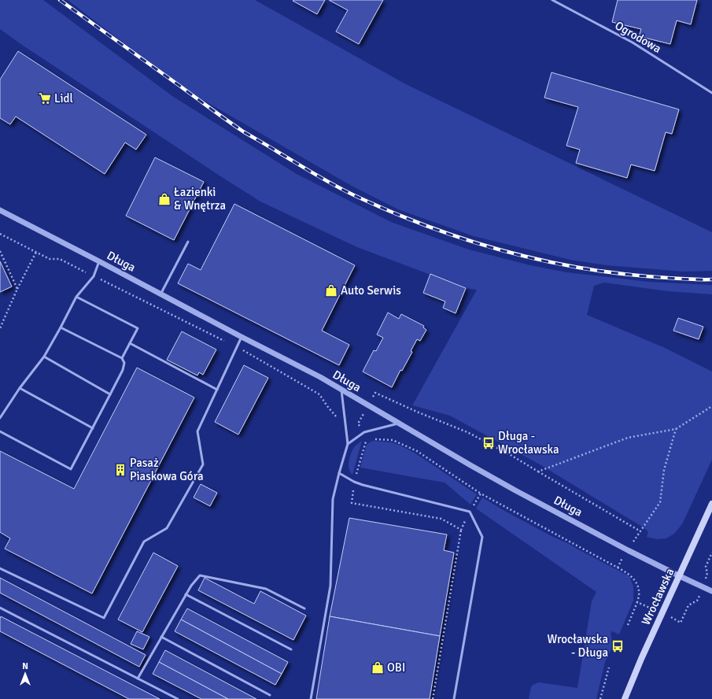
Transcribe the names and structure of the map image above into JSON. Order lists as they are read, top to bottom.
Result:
{
  "streets": {
    "main road": ["Wrocławska"],
    "street": ["Długa"],
    "lane": ["Ogrodowa"]
  },
  "crossings": [
    ["Długa", "Wrocławska"]
  ],
  "places": {
    "supermarket": ["Lidl"],
    "shop": ["Łazienki & Wnętrza", "Auto Serwis", "OBI"],
    "bus stop": ["Długa - Wrocławska", "Wrocławska - Długa"],
    "building": ["Pasaż Piaskowa Góra"]
  },
  "north": "top"
}
